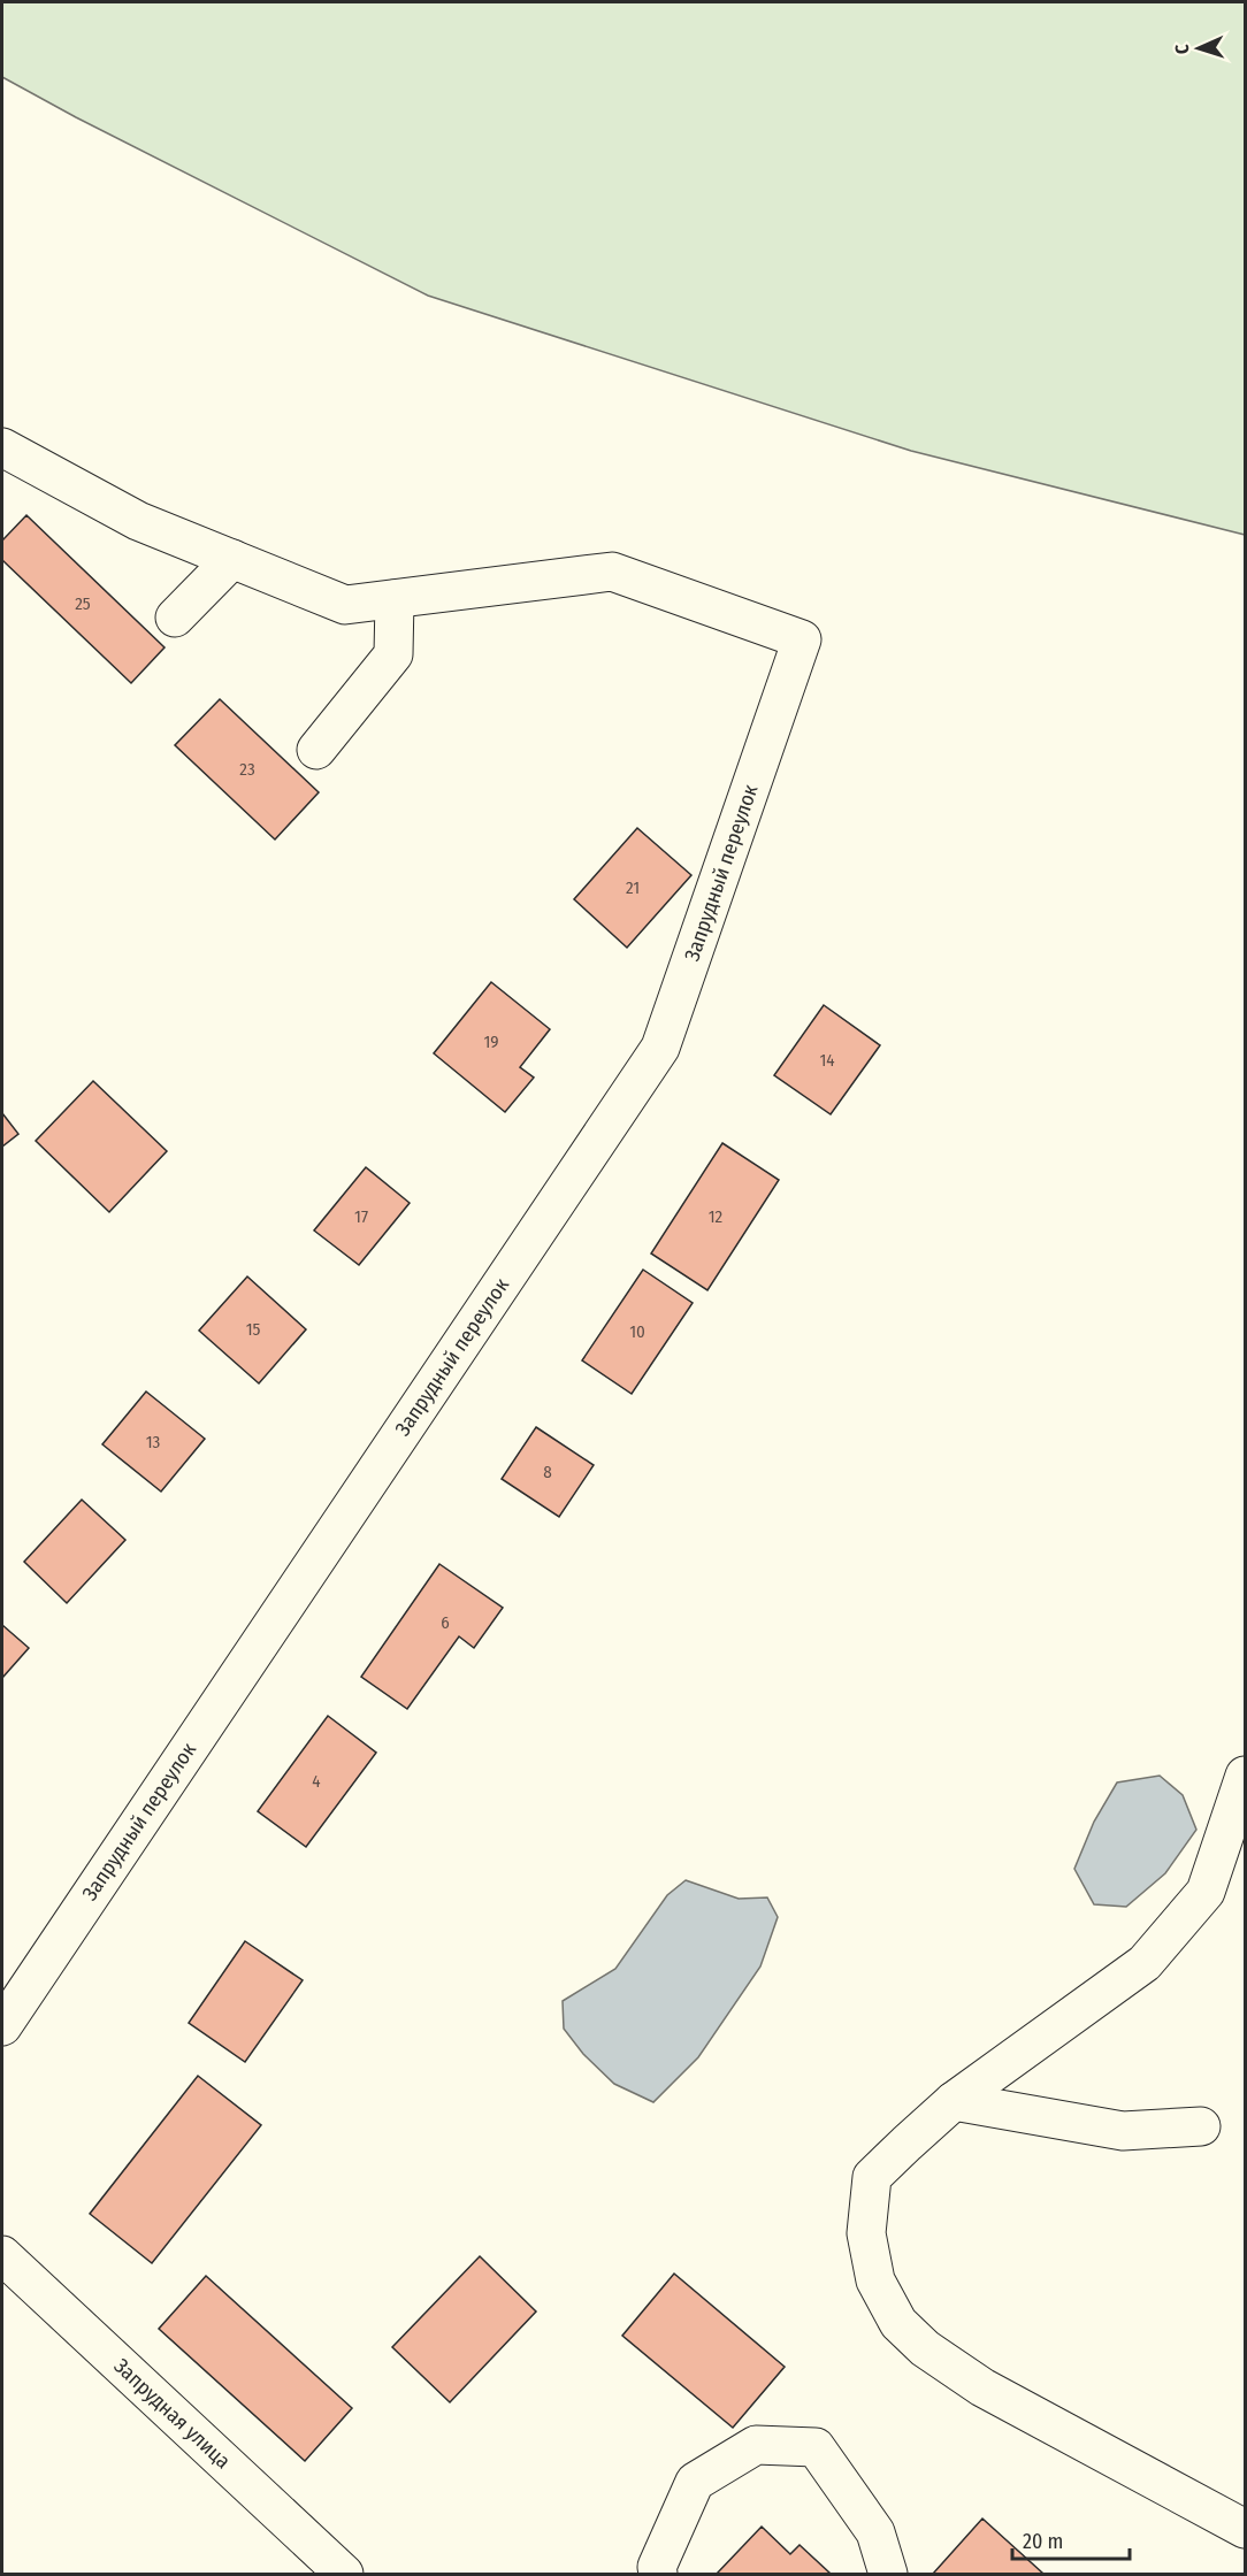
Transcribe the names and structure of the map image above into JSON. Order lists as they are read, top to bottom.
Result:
{
  "streets": {
    "street": ["Запрудный переулок", "Запрудная улица"]
  },
  "house_numbers": [
    "25",
    "23",
    "21",
    "19",
    "14",
    "17",
    "12",
    "15",
    "10",
    "13",
    "8",
    "6",
    "4"
  ],
  "scale_bar": "20 m",
  "north": "left"
}
